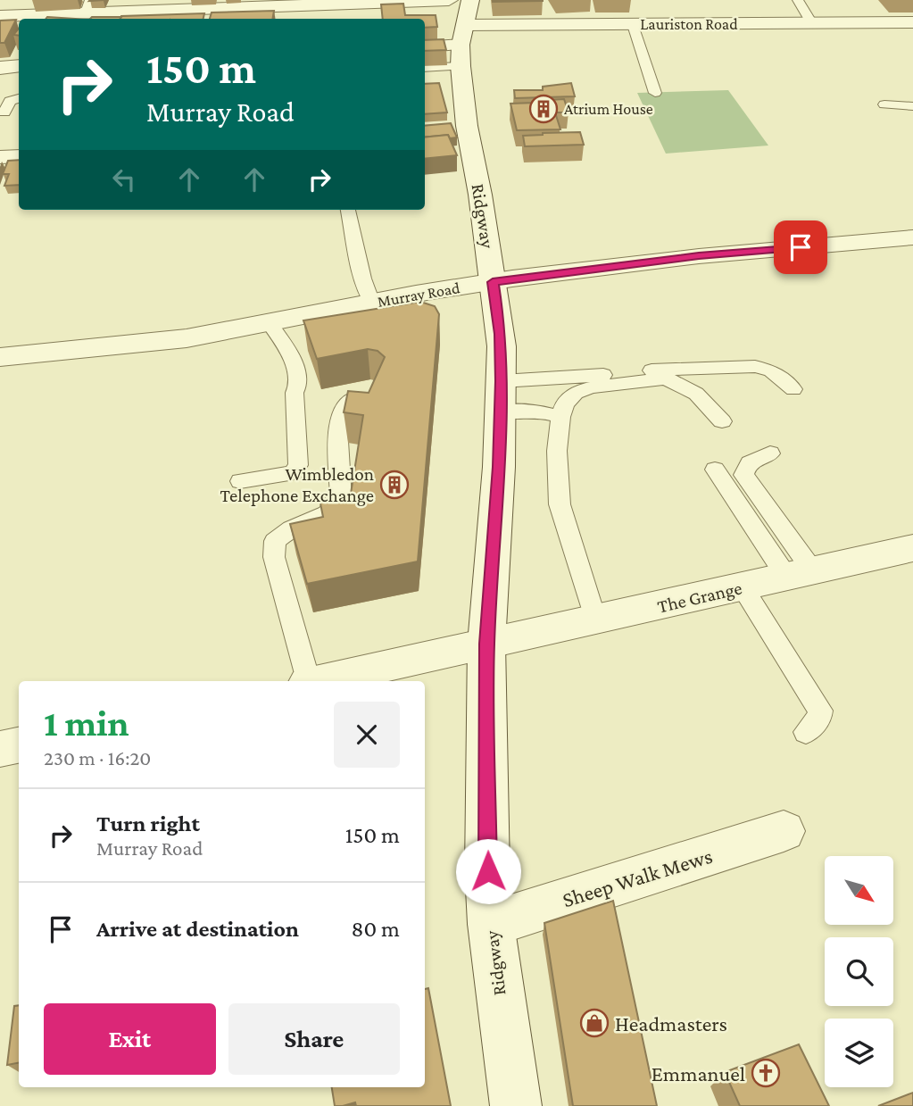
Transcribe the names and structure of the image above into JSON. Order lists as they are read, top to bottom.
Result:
{
  "streets": {
    "street": [
      "Lauriston Road",
      "Ridgway",
      "Murray Road",
      "The Grange",
      "Sheep Walk Mews"
    ]
  },
  "crossings": [
    ["Lauriston Road", "Ridgway"],
    ["Ridgway", "Murray Road"],
    ["Ridgway", "The Grange"],
    ["Ridgway", "Sheep Walk Mews"]
  ],
  "places": {
    "building": ["Atrium House", "Wimbledon Telephone Exchange"],
    "shop": ["Headmasters"],
    "church": ["Emmanuel"]
  },
  "north": "bottom right",
  "page": {
    "turn": ["150 m", "Murray Road"],
    "heading": ["1 min", "230 m · 16:20"],
    "list": [
      {
        "name": "Turn right",
        "note": "Murray Road",
        "value": "150 m"
      },
      {
        "name": "Arrive at destination",
        "value": "80 m"
      }
    ],
    "buttons": ["Exit", "Share"]
  }
}
